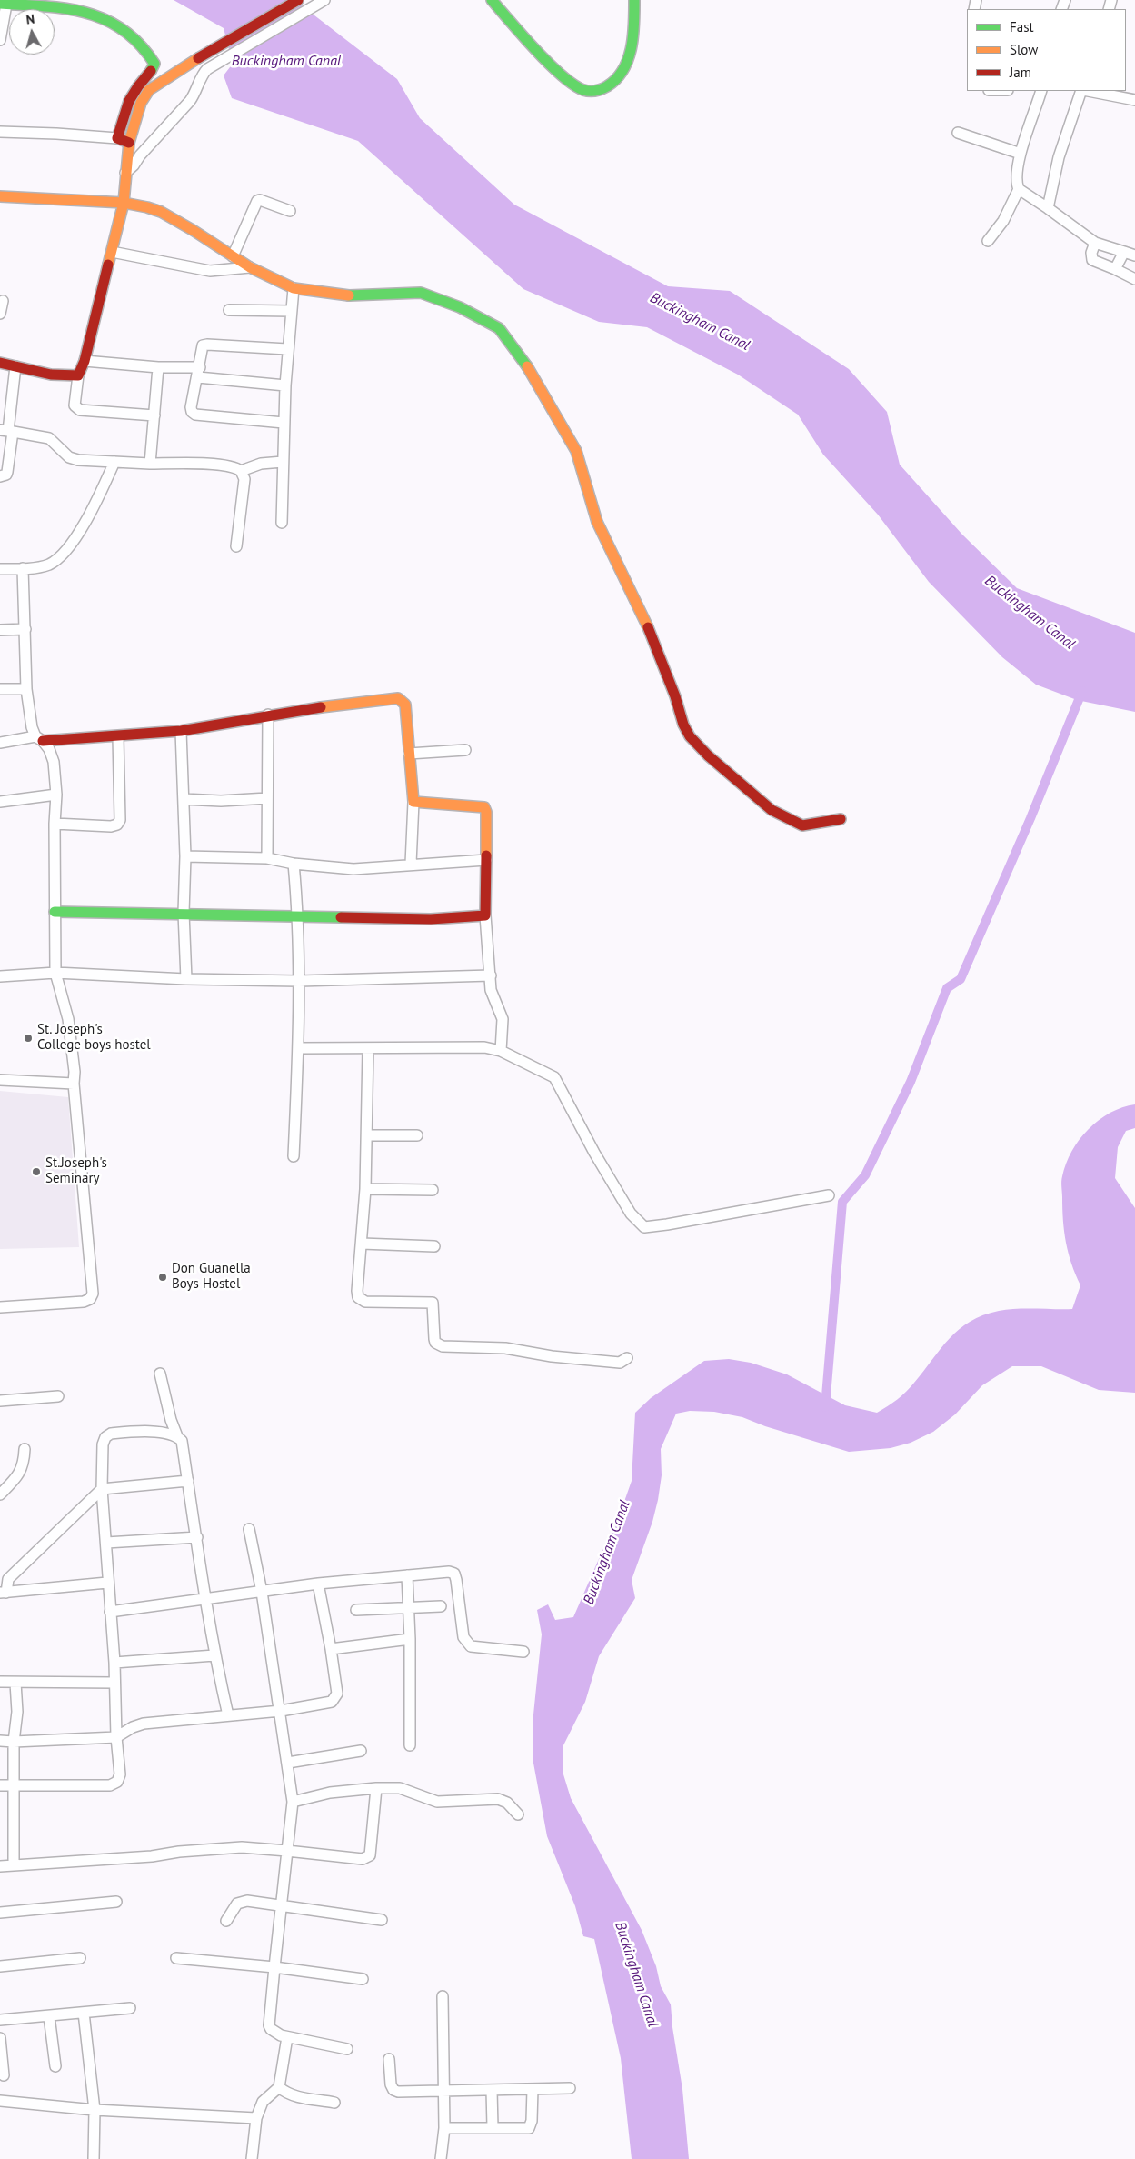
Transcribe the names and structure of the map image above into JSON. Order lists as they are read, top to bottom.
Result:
{
  "water": ["Buckingham Canal"],
  "places": ["St. Joseph's College boys hostel", "St.Joseph's Seminary", "Don Guanella Boys Hostel"],
  "legend": ["Fast", "Slow", "Jam"],
  "north": "top"
}
